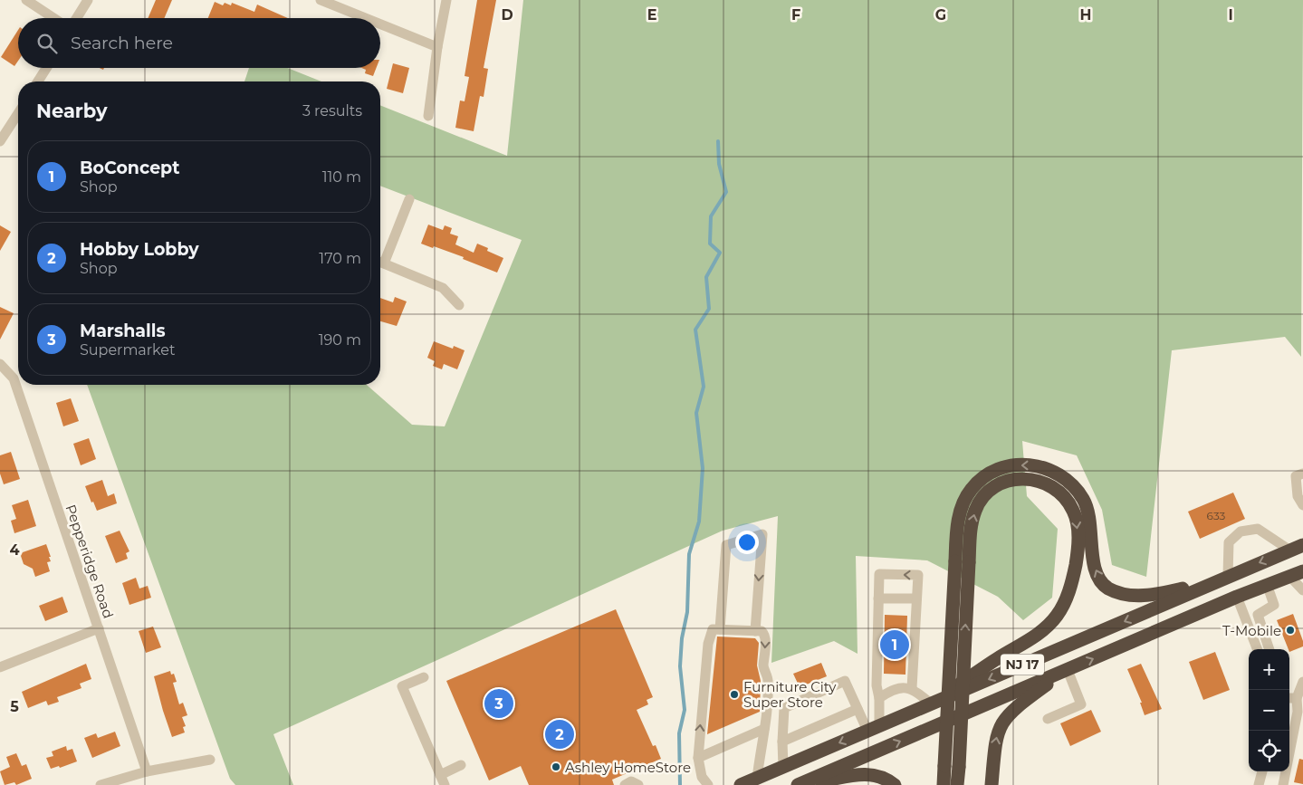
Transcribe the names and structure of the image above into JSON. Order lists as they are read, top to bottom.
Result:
{
  "streets": {
    "highway": ["NJ 17"],
    "street": ["Pepperidge Road"]
  },
  "places": ["T-Mobile", "Furniture City Super Store", "Ashley HomeStore"],
  "house_numbers": ["633"],
  "page": {
    "search": "Search here",
    "heading": ["Nearby", "3 results"],
    "list": [
      {
        "mark": "1",
        "name": "BoConcept",
        "note": "Shop",
        "value": "110 m"
      },
      {
        "mark": "2",
        "name": "Hobby Lobby",
        "note": "Shop",
        "value": "170 m"
      },
      {
        "mark": "3",
        "name": "Marshalls",
        "note": "Supermarket",
        "value": "190 m"
      }
    ],
    "pins": ["1", "3", "2"],
    "map_buttons": ["+", "−"]
  },
  "grid": {
    "columns": [
      "D",
      "E",
      "F",
      "G",
      "H",
      "I"
    ],
    "rows": ["4", "5"]
  }
}
